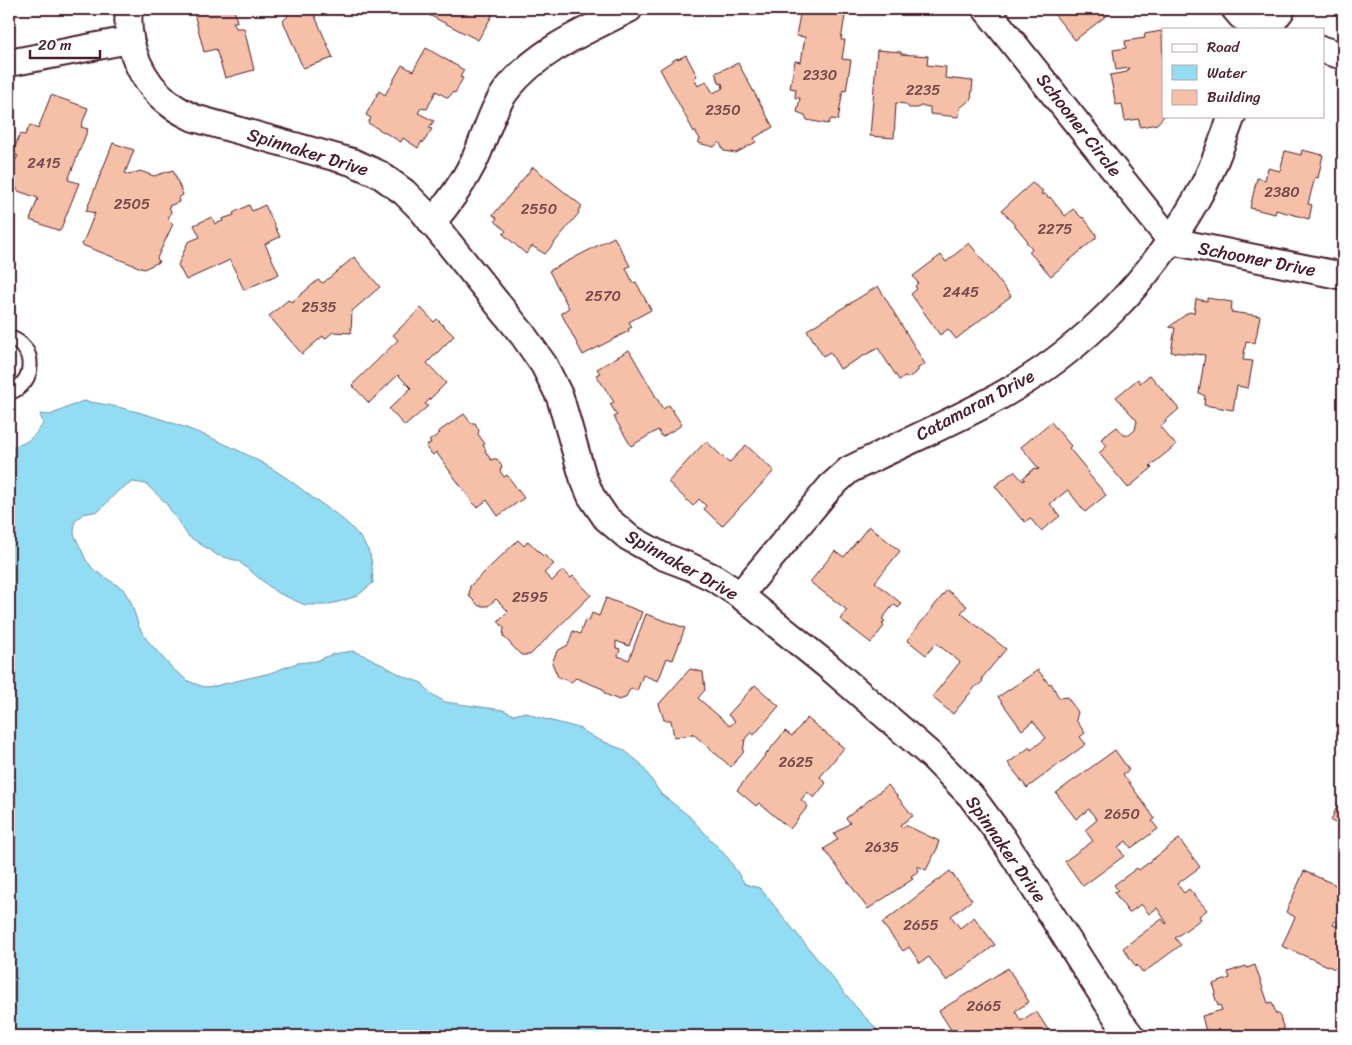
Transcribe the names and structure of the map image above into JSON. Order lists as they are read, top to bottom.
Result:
{
  "streets": {
    "street": [
      "Schooner Circle",
      "Spinnaker Drive",
      "Schooner Drive",
      "Catamaran Drive"
    ]
  },
  "crossings": [
    ["Schooner Circle", "Schooner Drive"],
    ["Schooner Circle", "Catamaran Drive"],
    ["Spinnaker Drive", "Catamaran Drive"],
    ["Schooner Drive", "Catamaran Drive"]
  ],
  "house_numbers": [
    "2330",
    "2235",
    "2350",
    "2415",
    "2380",
    "2505",
    "2550",
    "2275",
    "2445",
    "2570",
    "2535",
    "2595",
    "2625",
    "2650",
    "2635",
    "2655",
    "2665"
  ],
  "legend": ["Road", "Water", "Building"],
  "scale_bar": "20 m"
}
